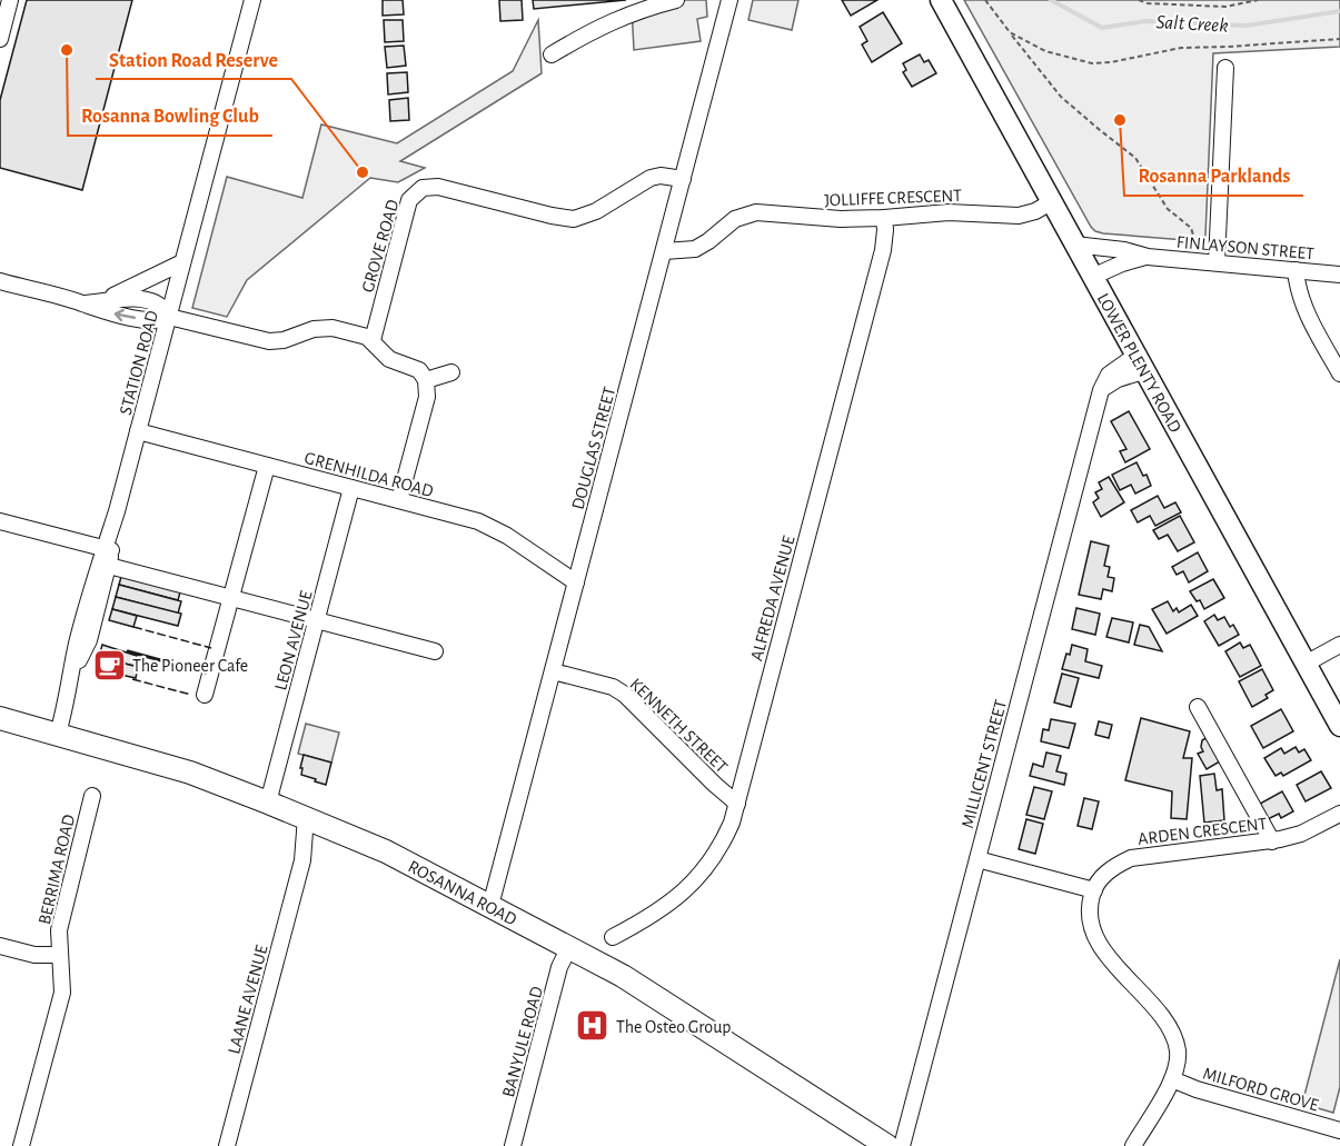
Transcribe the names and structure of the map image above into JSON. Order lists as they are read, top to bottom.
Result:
{
  "streets": {
    "highway": ["ROSANNA ROAD"],
    "main road": ["LOWER PLENTY ROAD"],
    "street": [
      "JOLLIFFE CRESCENT",
      "GROVE ROAD",
      "FINLAYSON STREET",
      "STATION ROAD",
      "DOUGLAS STREET",
      "GRENHILDA ROAD",
      "ALFREDA AVENUE",
      "LEON AVENUE",
      "KENNETH STREET",
      "MILLICENT STREET",
      "ARDEN CRESCENT",
      "BERRIMA ROAD",
      "LAANE AVENUE",
      "BANYULE ROAD",
      "MILFORD GROVE"
    ]
  },
  "crossings": [
    ["JOLLIFFE CRESCENT", "LOWER PLENTY ROAD"],
    ["JOLLIFFE CRESCENT", "DOUGLAS STREET"],
    ["JOLLIFFE CRESCENT", "ALFREDA AVENUE"],
    ["GROVE ROAD", "DOUGLAS STREET"],
    ["FINLAYSON STREET", "LOWER PLENTY ROAD"],
    ["STATION ROAD", "GRENHILDA ROAD"],
    ["STATION ROAD", "ROSANNA ROAD"],
    ["LOWER PLENTY ROAD", "MILLICENT STREET"],
    ["DOUGLAS STREET", "GRENHILDA ROAD"],
    ["DOUGLAS STREET", "KENNETH STREET"],
    ["DOUGLAS STREET", "ROSANNA ROAD"],
    ["GRENHILDA ROAD", "LEON AVENUE"],
    ["ALFREDA AVENUE", "KENNETH STREET"],
    ["LEON AVENUE", "ROSANNA ROAD"],
    ["MILLICENT STREET", "ROSANNA ROAD"],
    ["ROSANNA ROAD", "LAANE AVENUE"],
    ["ROSANNA ROAD", "BANYULE ROAD"]
  ],
  "water": ["Salt Creek"],
  "places": {
    "other": ["Rosanna Bowling Club", "Rosanna Parklands", "Station Road Reserve"],
    "cafe": ["The Pioneer Cafe"],
    "hospital": ["The Osteo Group"]
  }
}
